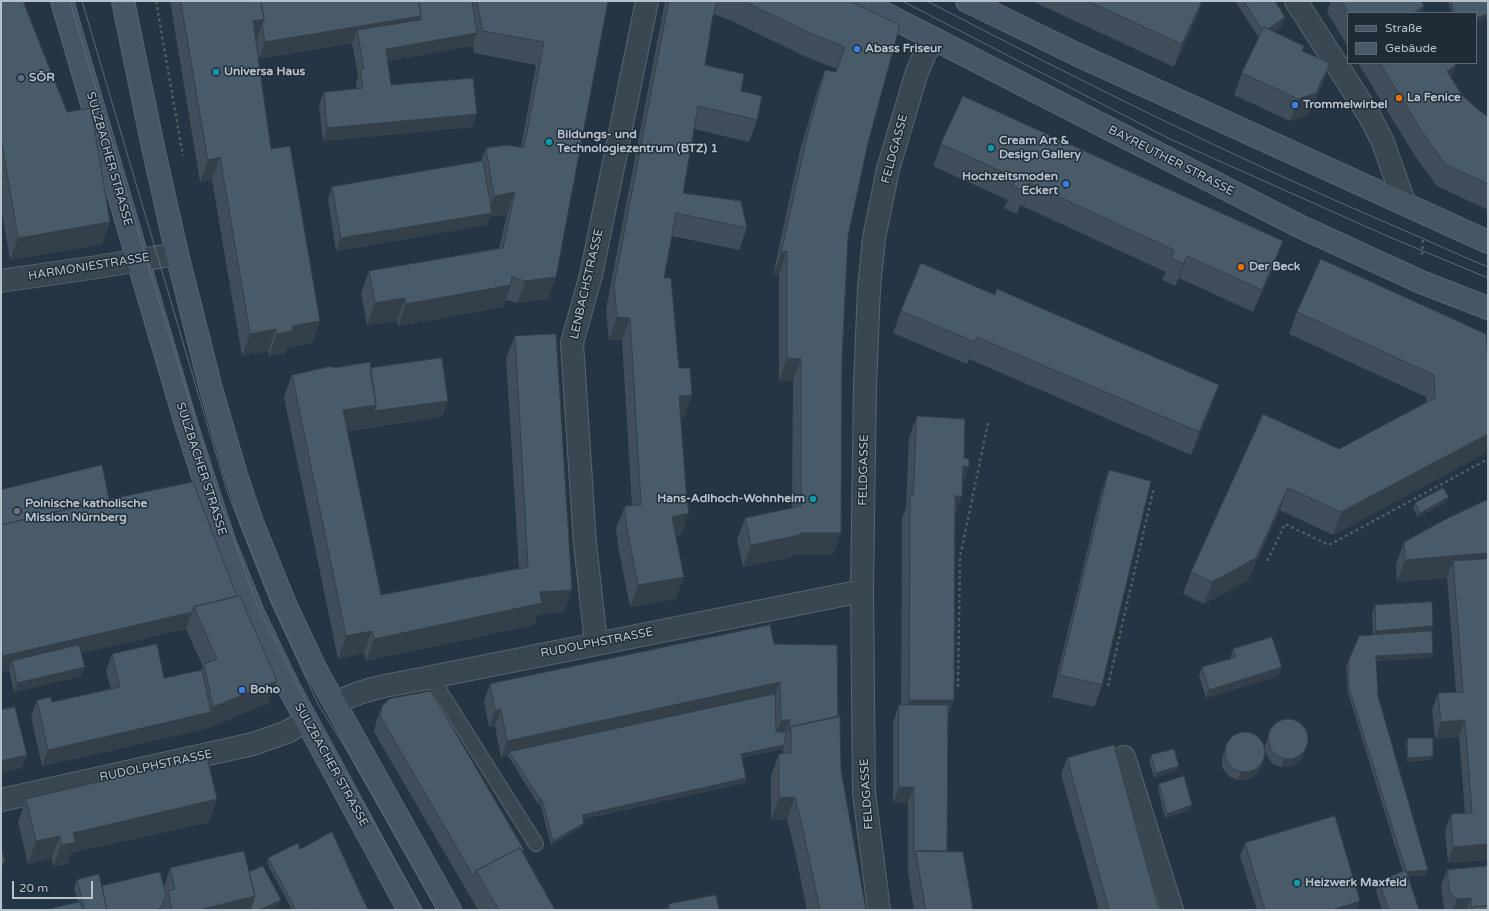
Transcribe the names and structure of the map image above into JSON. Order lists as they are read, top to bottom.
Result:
{
  "streets": {
    "main road": ["SULZBACHER STRASSE", "BAYREUTHER STRASSE"],
    "street": [
      "FELDGASSE",
      "HARMONIESTRASSE",
      "LENBACHSTRASSE",
      "RUDOLPHSTRASSE"
    ]
  },
  "crossings": [
    ["FELDGASSE", "BAYREUTHER STRASSE"],
    ["FELDGASSE", "RUDOLPHSTRASSE"],
    ["SULZBACHER STRASSE", "HARMONIESTRASSE"],
    ["SULZBACHER STRASSE", "RUDOLPHSTRASSE"],
    ["LENBACHSTRASSE", "RUDOLPHSTRASSE"]
  ],
  "places": [
    "Abass Friseur",
    "Universa Haus",
    "SÖR",
    "La Fenice",
    "Trommelwirbel",
    "Bildungs- und Technologiezentrum (BTZ) 1",
    "Cream Art & Design Gallery",
    "Hochzeitsmoden Eckert",
    "Der Beck",
    "Hans-Adlhoch-Wohnheim",
    "Polnische katholische Mission Nürnberg",
    "Boho",
    "Heizwerk Maxfeld"
  ],
  "legend": ["Straße", "Gebäude"],
  "scale_bar": "20 m"
}
